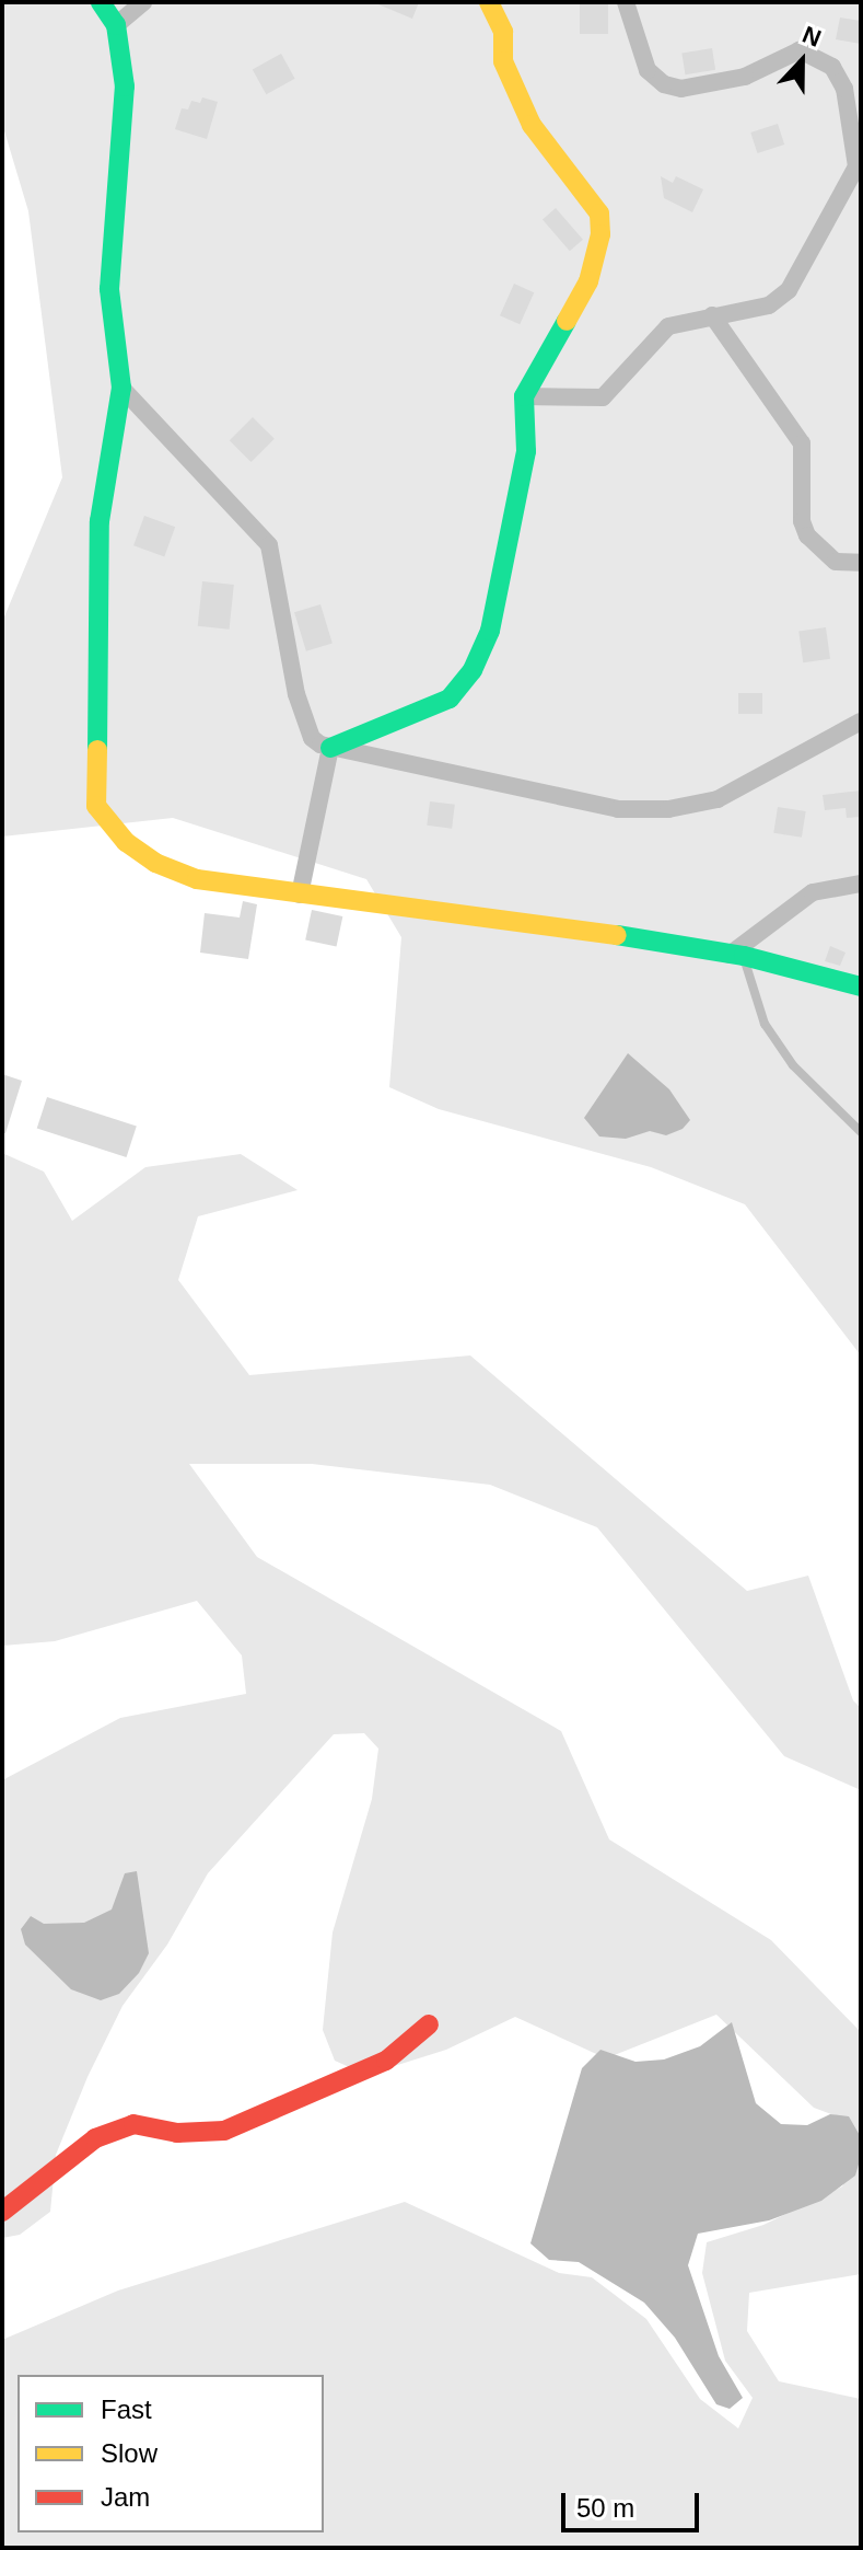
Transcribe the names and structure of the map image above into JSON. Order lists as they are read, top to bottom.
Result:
{
  "legend": ["Fast", "Slow", "Jam"],
  "scale_bar": "50 m",
  "north": "top"
}
